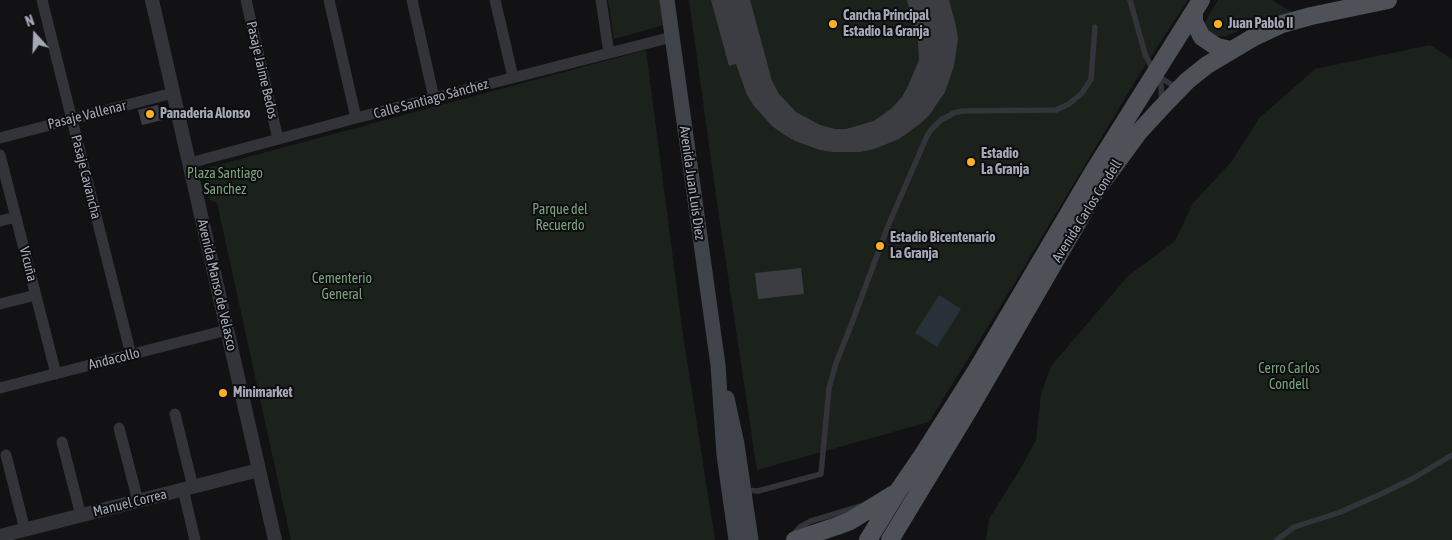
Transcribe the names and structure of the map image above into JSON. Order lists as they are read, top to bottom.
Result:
{
  "streets": {
    "main road": ["Avenida Juan Luis Diez", "Avenida Carlos Condell"],
    "street": [
      "Pasaje Jaime Bedos",
      "Calle Santiago Sánchez",
      "Pasaje Vallenar",
      "Pasaje Cavancha",
      "Vicuña",
      "Avenida Manso de Velasco",
      "Andacollo",
      "Manuel Correa"
    ]
  },
  "crossings": [
    ["Pasaje Jaime Bedos", "Calle Santiago Sánchez"],
    ["Calle Santiago Sánchez", "Avenida Juan Luis Diez"],
    ["Calle Santiago Sánchez", "Avenida Manso de Velasco"],
    ["Pasaje Vallenar", "Pasaje Cavancha"],
    ["Pasaje Vallenar", "Avenida Manso de Velasco"],
    ["Pasaje Cavancha", "Andacollo"],
    ["Vicuña", "Andacollo"],
    ["Avenida Manso de Velasco", "Andacollo"],
    ["Avenida Manso de Velasco", "Manuel Correa"]
  ],
  "parks": [
    "Plaza Santiago Sanchez",
    "Parque del Recuerdo",
    "Cementerio General",
    "Cerro Carlos Condell"
  ],
  "places": [
    "Cancha Principal Estadio la Granja",
    "Juan Pablo II",
    "Panaderia Alonso",
    "Estadio La Granja",
    "Estadio Bicentenario La Granja",
    "Minimarket"
  ],
  "north": "top"
}
